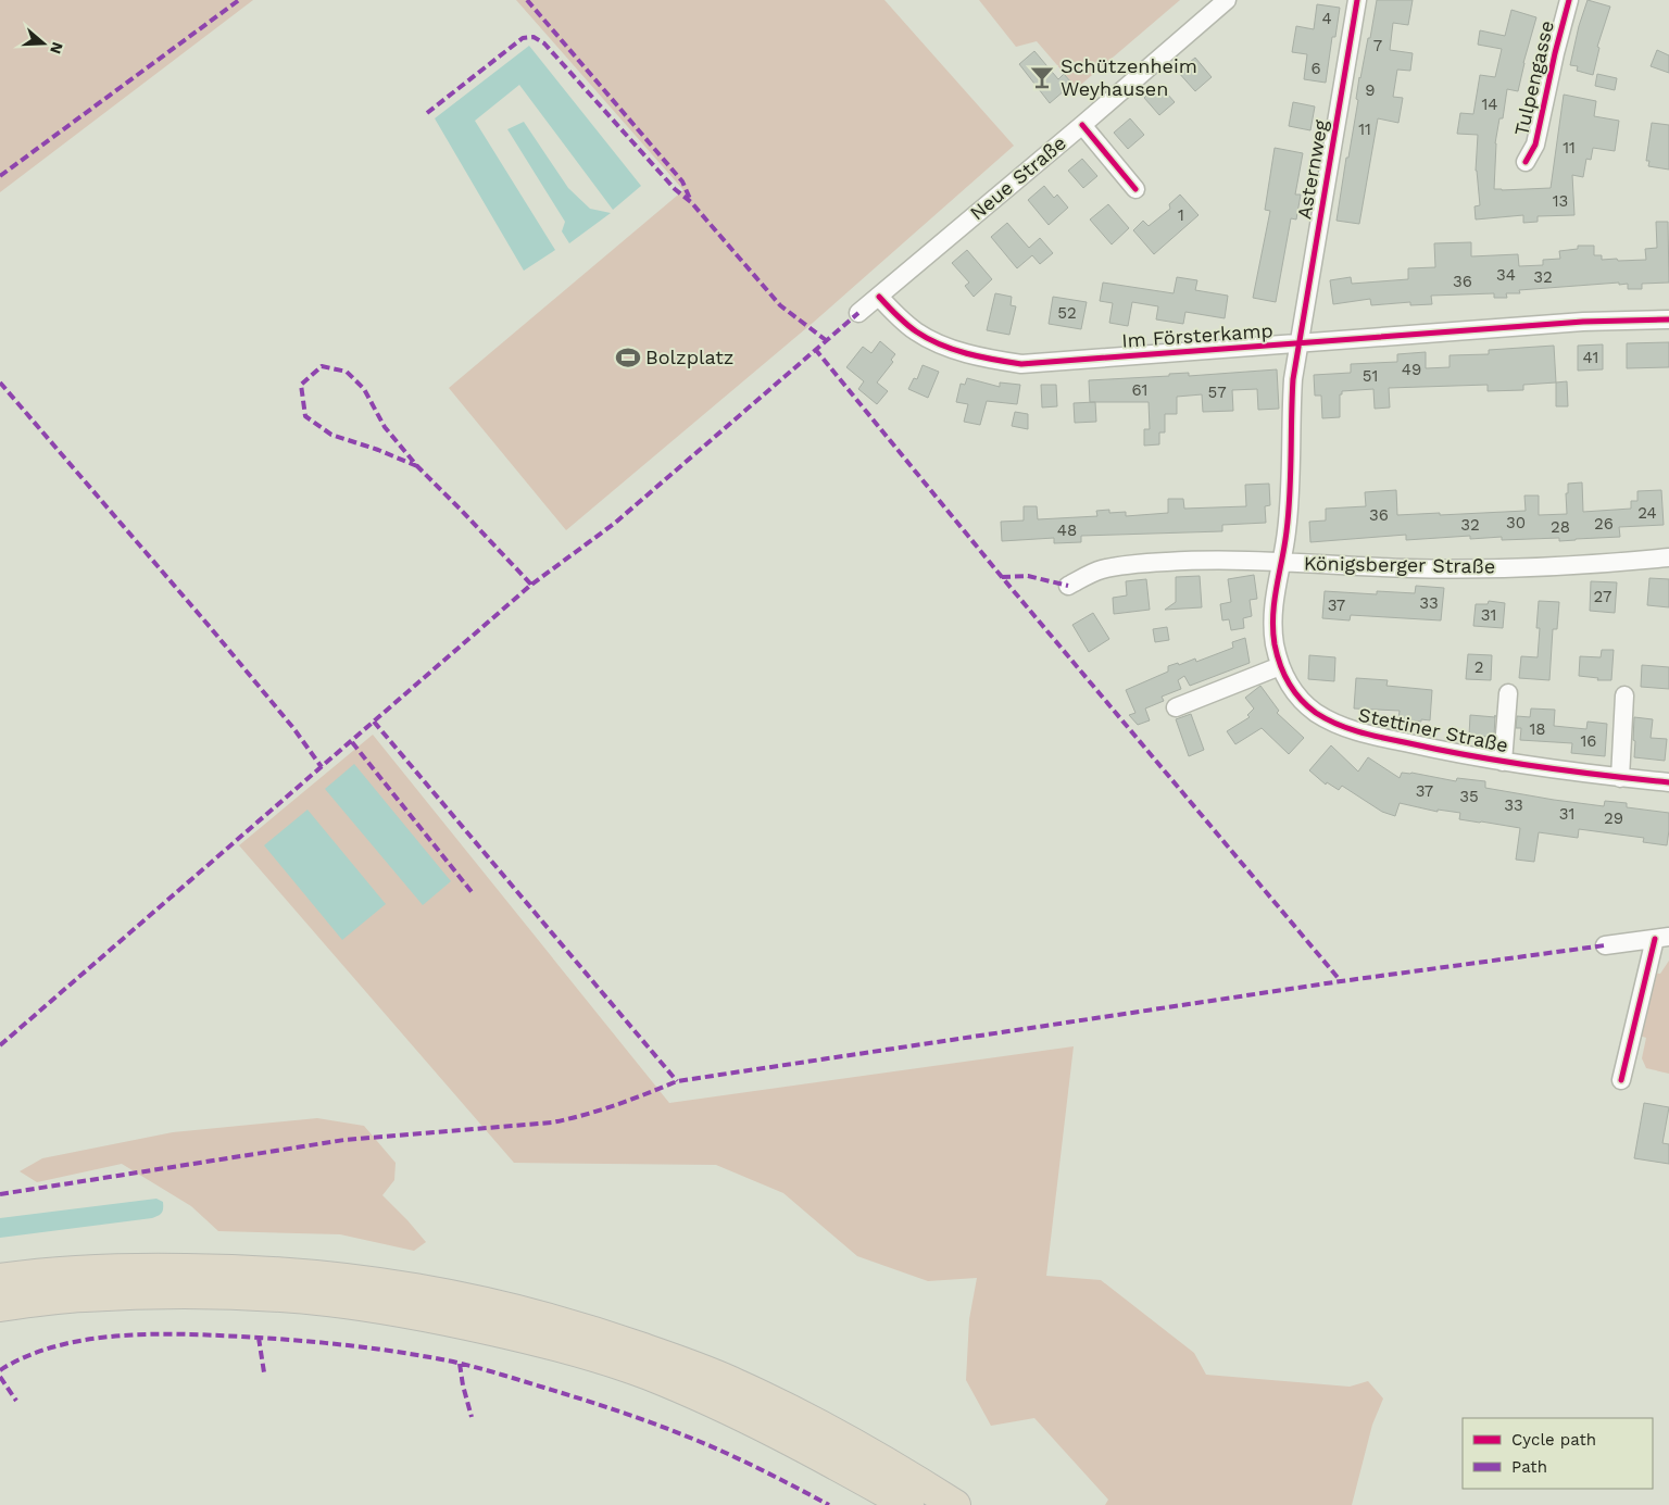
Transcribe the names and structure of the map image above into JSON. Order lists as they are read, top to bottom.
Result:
{
  "streets": {
    "street": [
      "Tulpengasse",
      "Asternweg",
      "Neue Straße",
      "Im Försterkamp",
      "Königsberger Straße",
      "Stettiner Straße"
    ]
  },
  "crossings": [
    ["Asternweg", "Im Försterkamp"],
    ["Asternweg", "Stettiner Straße"],
    ["Neue Straße", "Im Försterkamp"],
    ["Im Försterkamp", "Stettiner Straße"],
    ["Königsberger Straße", "Stettiner Straße"]
  ],
  "places": {
    "bar": ["Schützenheim Weyhausen"],
    "sports": ["Bolzplatz"]
  },
  "house_numbers": [
    "4",
    "7",
    "6",
    "9",
    "14",
    "11",
    "11",
    "13",
    "1",
    "34",
    "32",
    "36",
    "52",
    "41",
    "49",
    "51",
    "61",
    "57",
    "24",
    "36",
    "30",
    "26",
    "32",
    "28",
    "48",
    "27",
    "33",
    "37",
    "31",
    "2",
    "18",
    "16",
    "37",
    "35",
    "33",
    "31",
    "29"
  ],
  "legend": ["Cycle path", "Path"],
  "north": "right"
}
